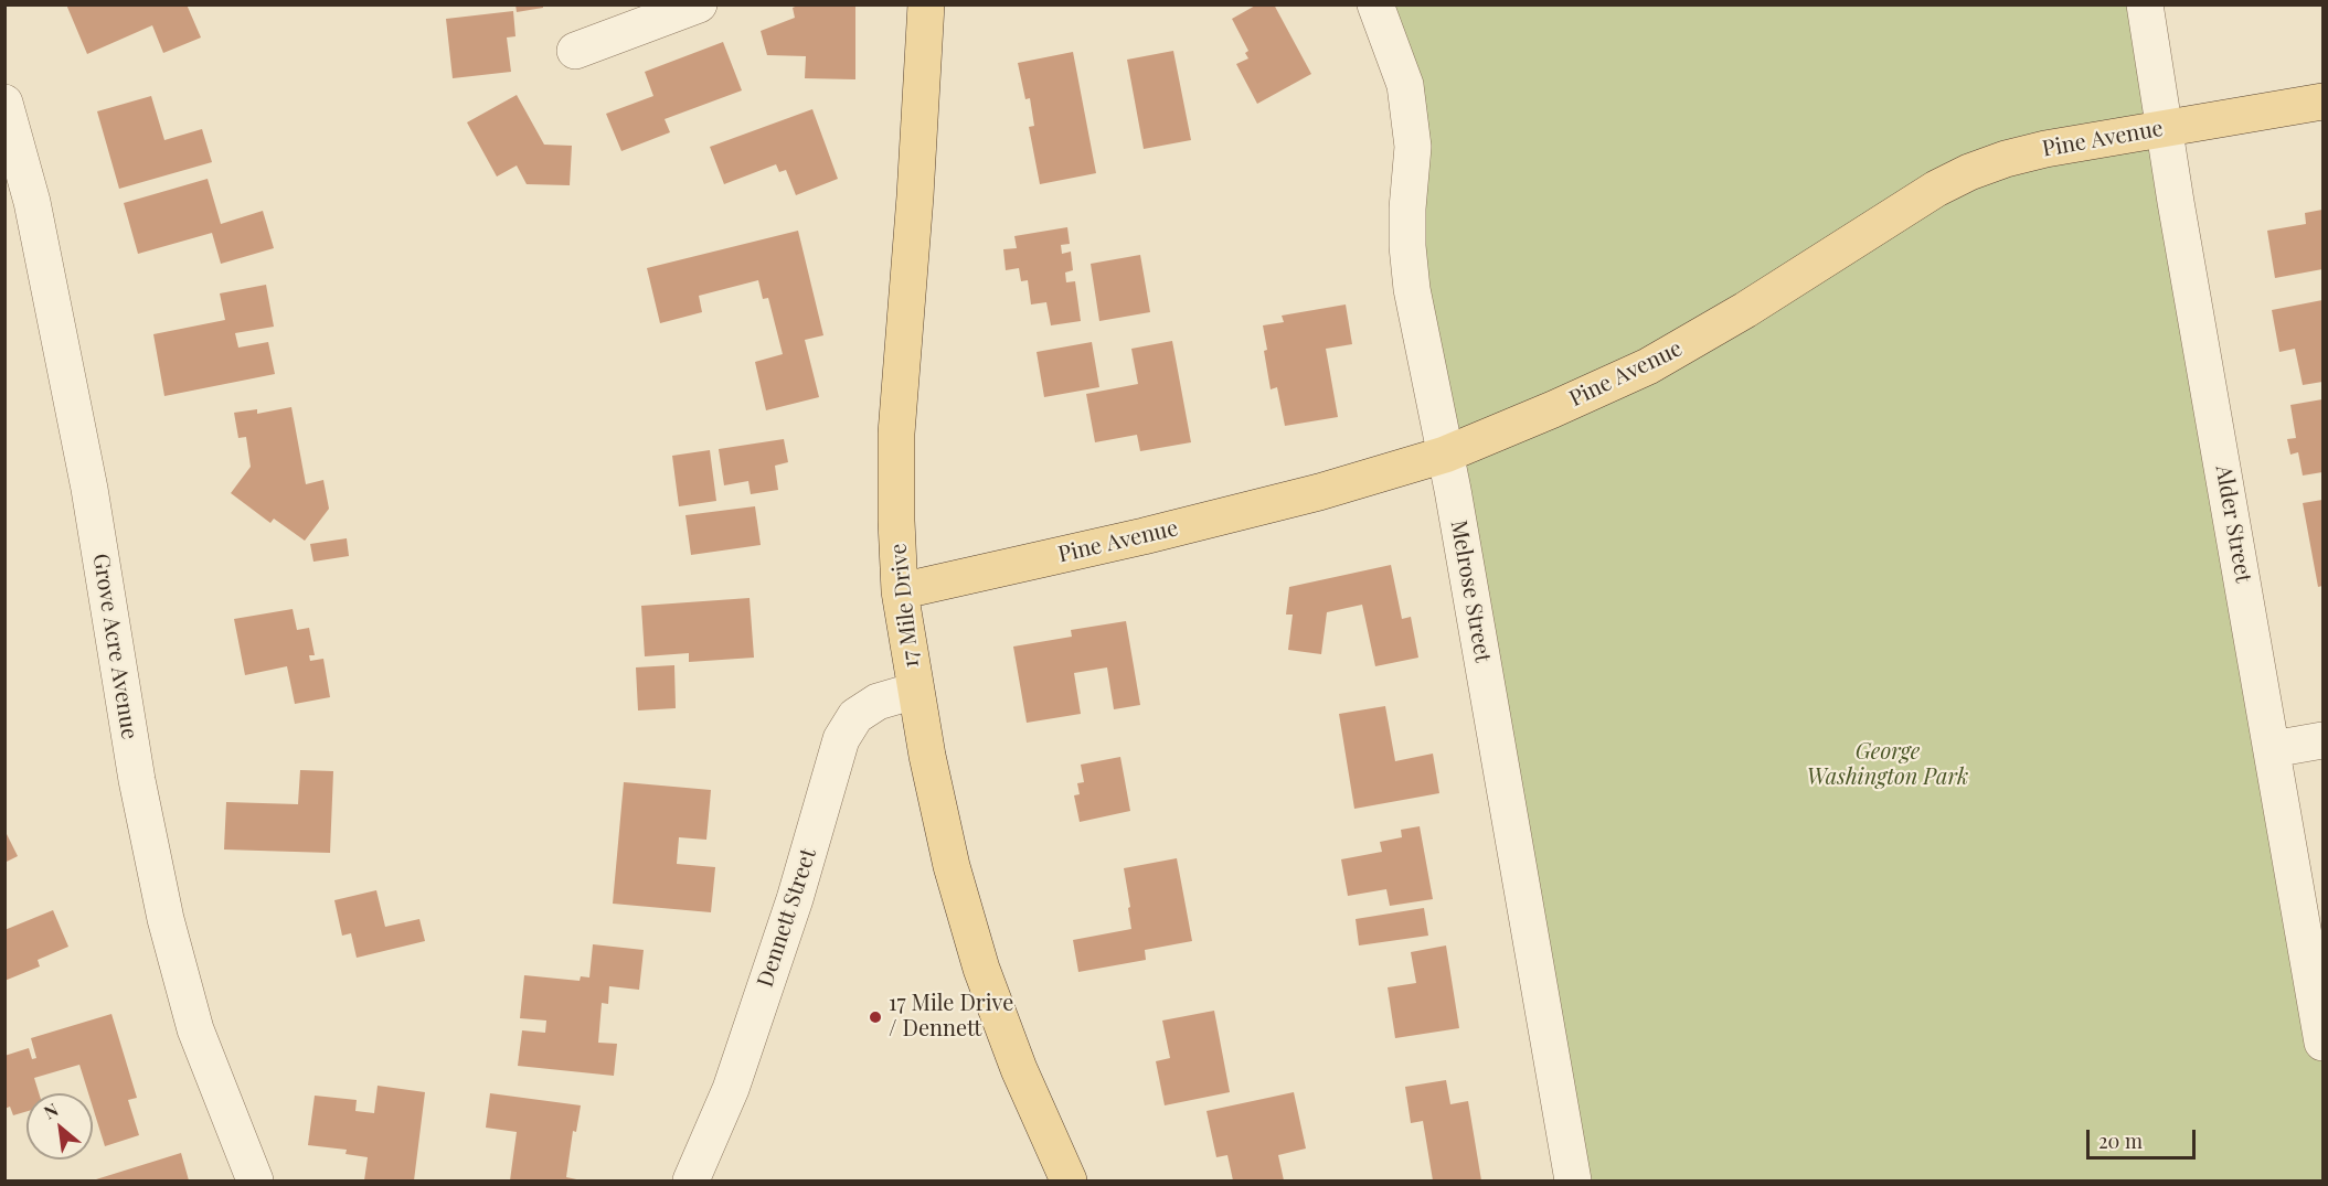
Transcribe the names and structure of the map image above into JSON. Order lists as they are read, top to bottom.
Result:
{
  "streets": {
    "main road": ["Pine Avenue", "17 Mile Drive"],
    "street": [
      "Alder Street",
      "Melrose Street",
      "Grove Acre Avenue",
      "Dennett Street"
    ]
  },
  "crossings": [
    ["Pine Avenue", "Alder Street"],
    ["Pine Avenue", "Melrose Street"],
    ["Pine Avenue", "17 Mile Drive"],
    ["17 Mile Drive", "Dennett Street"]
  ],
  "parks": ["George Washington Park"],
  "places": ["17 Mile Drive / Dennett"],
  "scale_bar": "20 m",
  "north": "top left"
}
